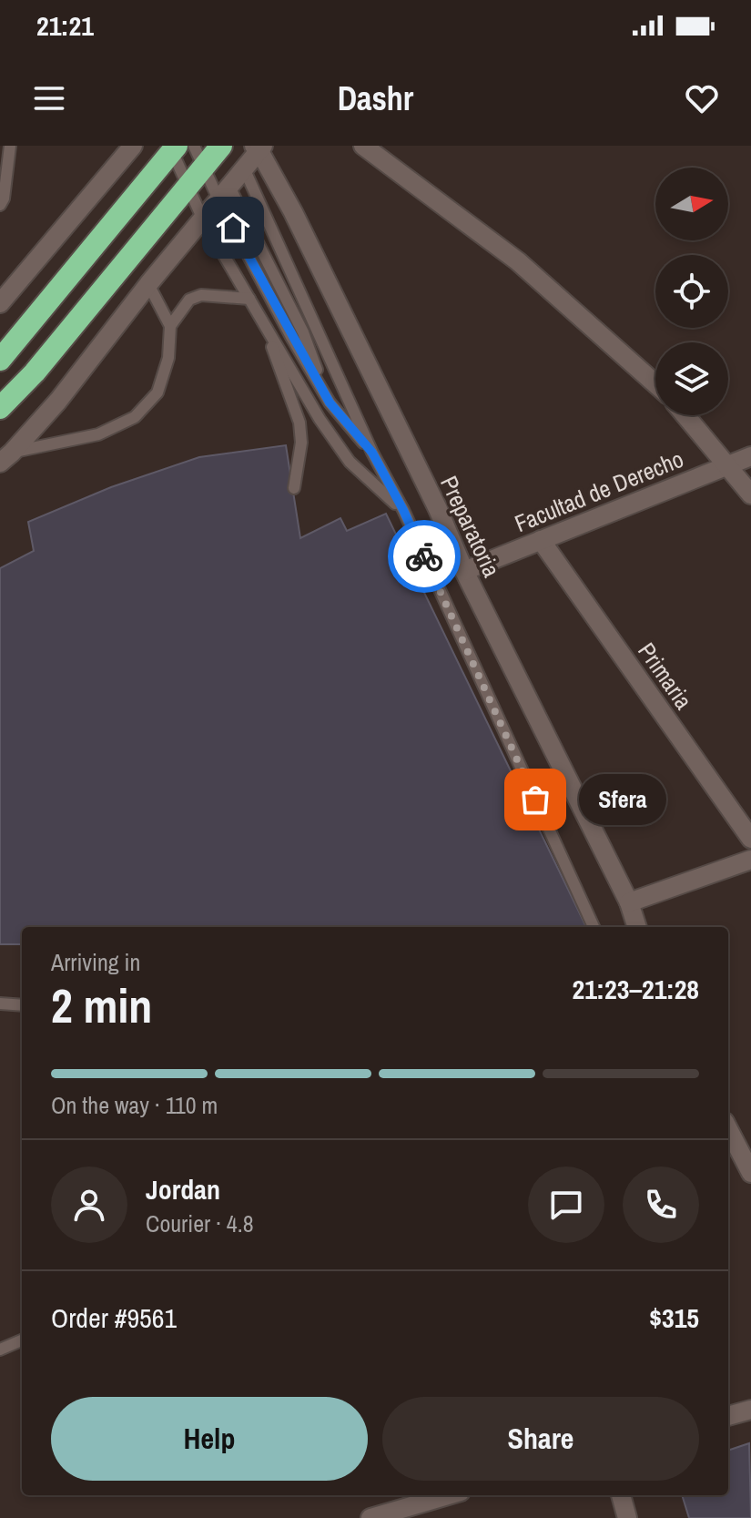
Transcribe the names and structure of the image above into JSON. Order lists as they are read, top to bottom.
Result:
{
  "streets": {
    "street": ["Facultad de Derecho", "Preparatoria", "Primaria"]
  },
  "crossings": [
    ["Facultad de Derecho", "Preparatoria"],
    ["Facultad de Derecho", "Primaria"]
  ],
  "places": ["Sfera"],
  "north": "right",
  "page": {
    "status": "21:21",
    "header": "Dashr",
    "bubble": "Sfera",
    "heading": ["2 min", "Arriving in", "21:23–21:28"],
    "panel": [
      "Jordan",
      "Courier · 4.8",
      "Order #9561",
      "$315"
    ],
    "bar": "On the way · 110 m",
    "buttons": ["Help", "Share"]
  }
}
